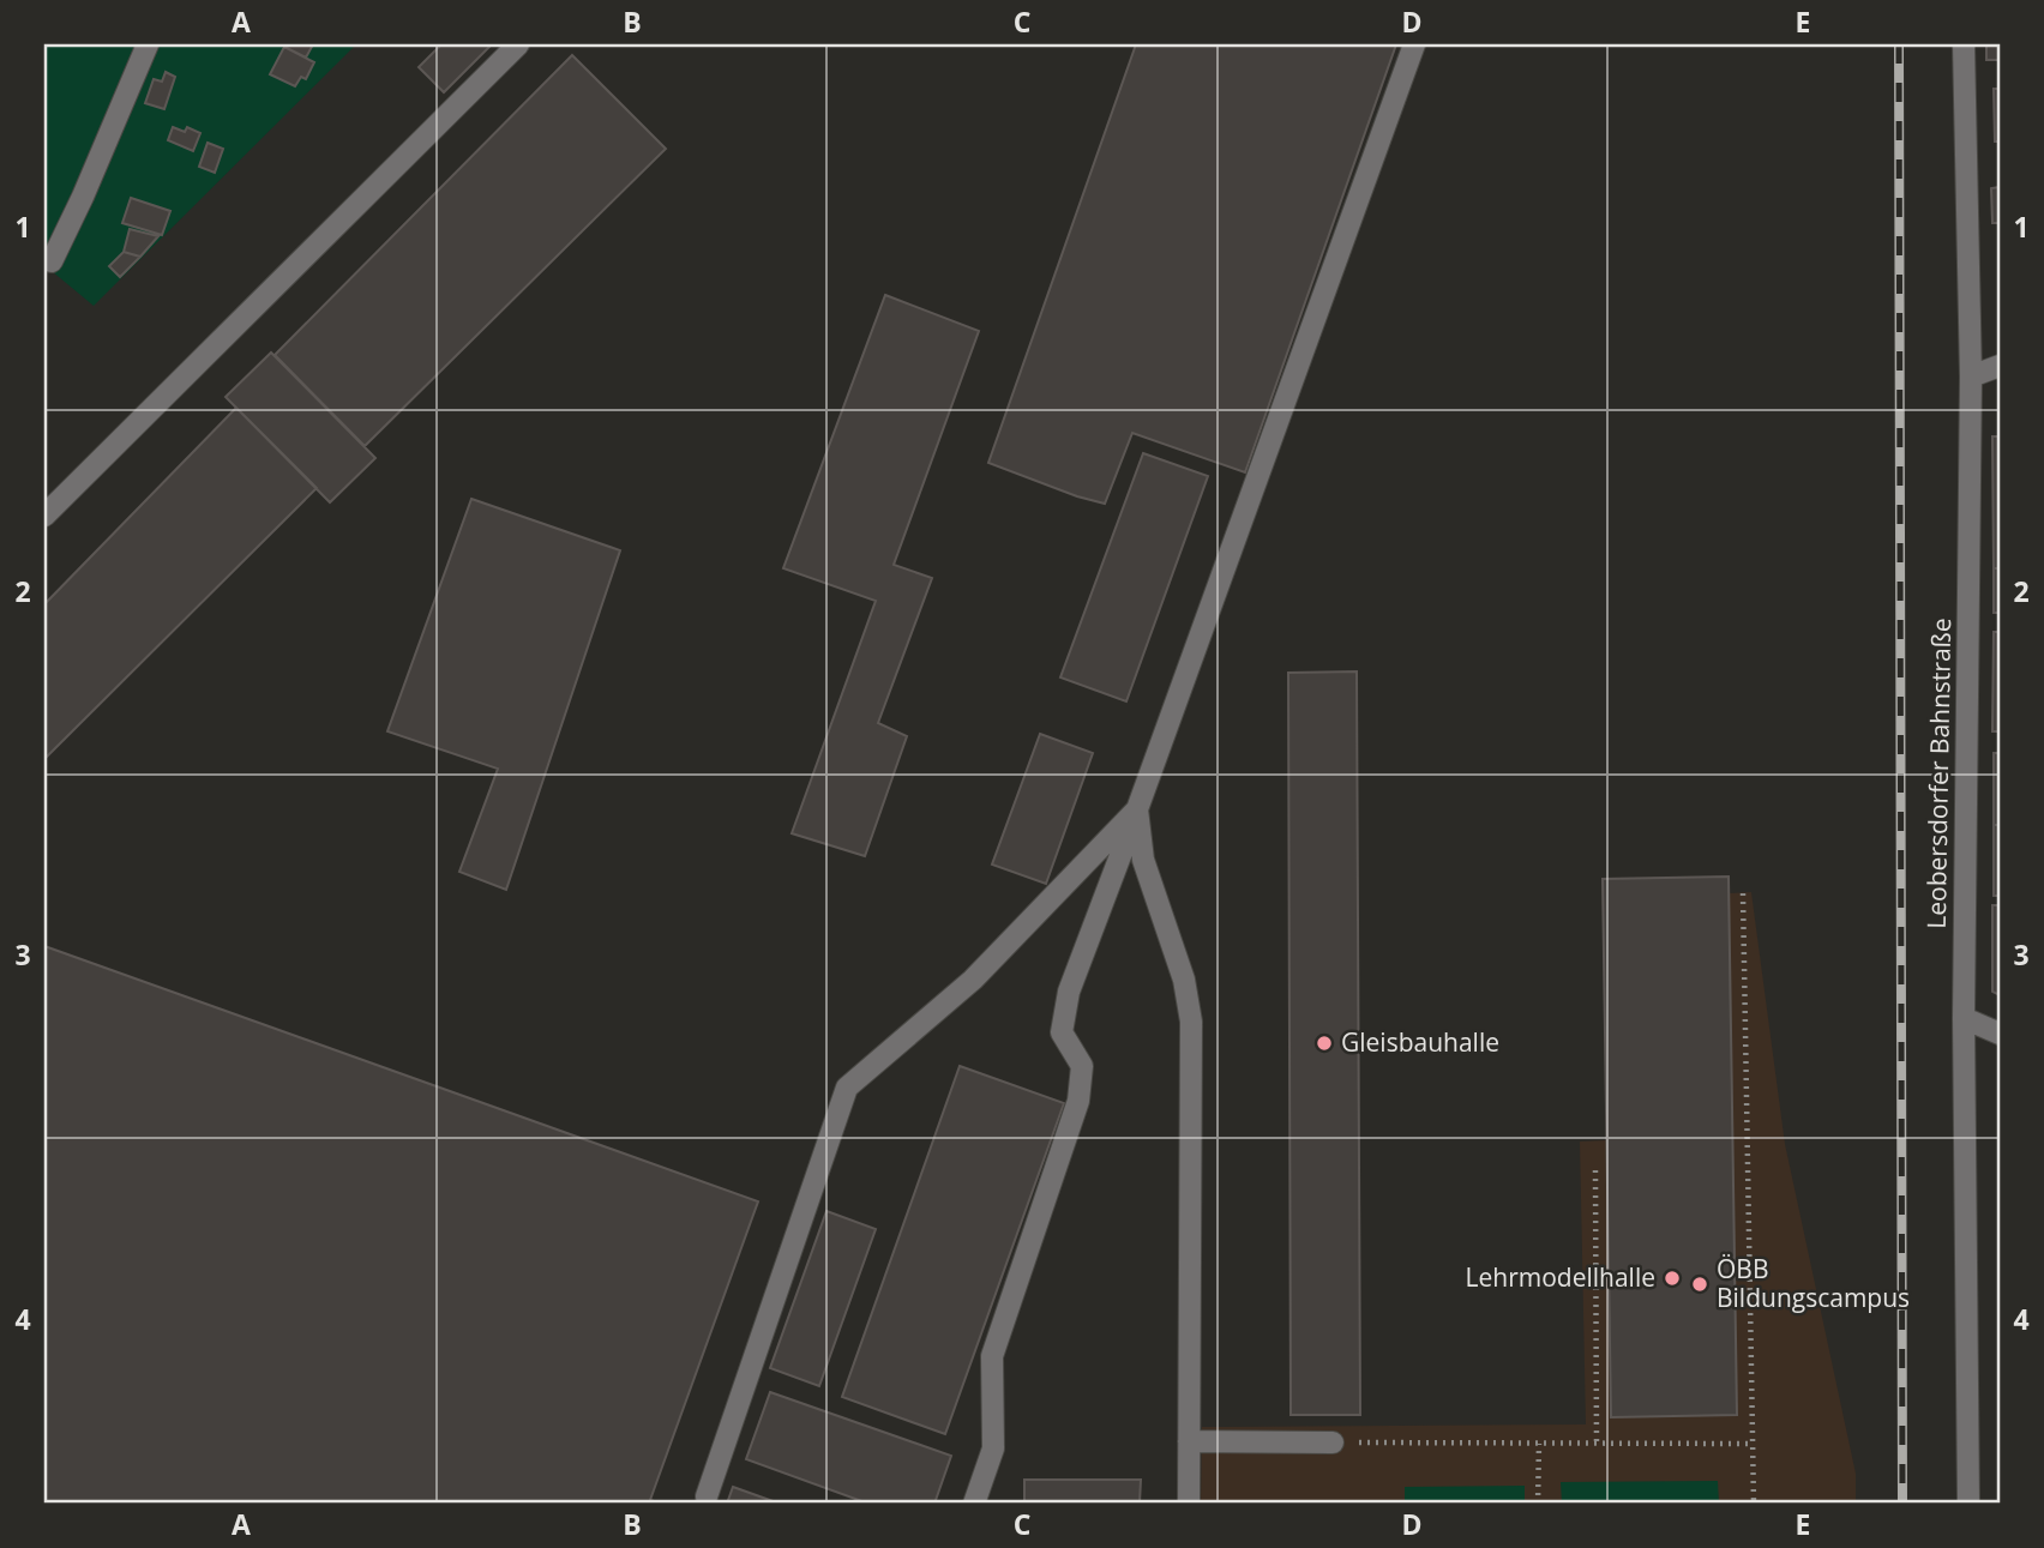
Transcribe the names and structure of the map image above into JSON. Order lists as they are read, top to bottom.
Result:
{
  "streets": {
    "street": ["Leobersdorfer Bahnstraße"]
  },
  "places": ["Gleisbauhalle", "Lehrmodellhalle", "ÖBB Bildungscampus"],
  "grid": {
    "columns": [
      "A",
      "B",
      "C",
      "D",
      "E"
    ],
    "rows": [
      "1",
      "2",
      "3",
      "4"
    ]
  }
}
